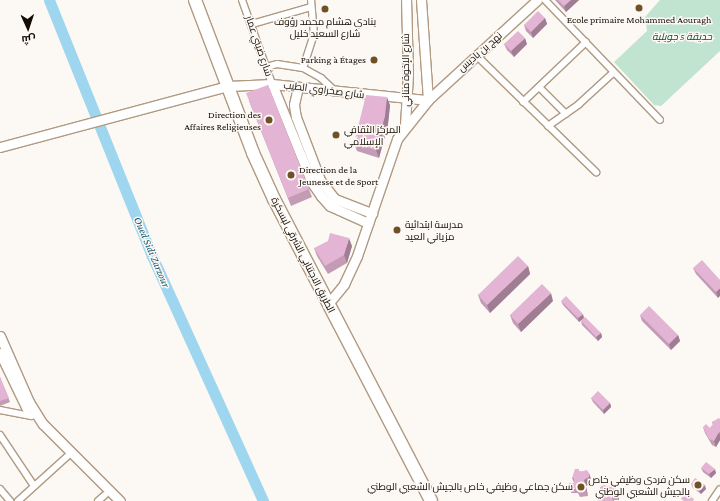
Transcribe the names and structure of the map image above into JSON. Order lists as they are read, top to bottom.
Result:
{
  "streets": {
    "highway": ["الطريق الاجتنابي الشرقي لبسكرة"],
    "main road": [
      "شارع ضيتي عمار",
      "نهج بن باديس",
      "شارع الإخوة مناني",
      "شارع صخراوي الطيب"
    ]
  },
  "crossings": [
    ["شارع ضيتي عمار", "شارع صخراوي الطيب"],
    ["نهج بن باديس", "شارع الإخوة مناني"],
    ["نهج بن باديس", "شارع صخراوي الطيب"],
    ["شارع الإخوة مناني", "شارع صخراوي الطيب"],
    ["شارع صخراوي الطيب", "الطريق الاجتنابي الشرقي لبسكرة"]
  ],
  "water": ["Oued Sidi Zarzour"],
  "parks": ["حديقة 5 جويلية"],
  "places": [
    "Ecole primaire Mohammed Aouragh",
    "بنادي هشام محمد رؤوف شارع السعيد خليل",
    "Parking à Étages",
    "Direction des Affaires Religieuses",
    "المركز الثقافي الإسلامي",
    "Direction de la Jeunesse et de Sport",
    "مدرسة ابتدائية مزياني العيد",
    "سكن فردي وظيفي خاص بالجيش الشعبي الوطني",
    "سكن جماعي وظيفي خاص بالجيش الشعبي الوطني"
  ],
  "north": "bottom"
}
